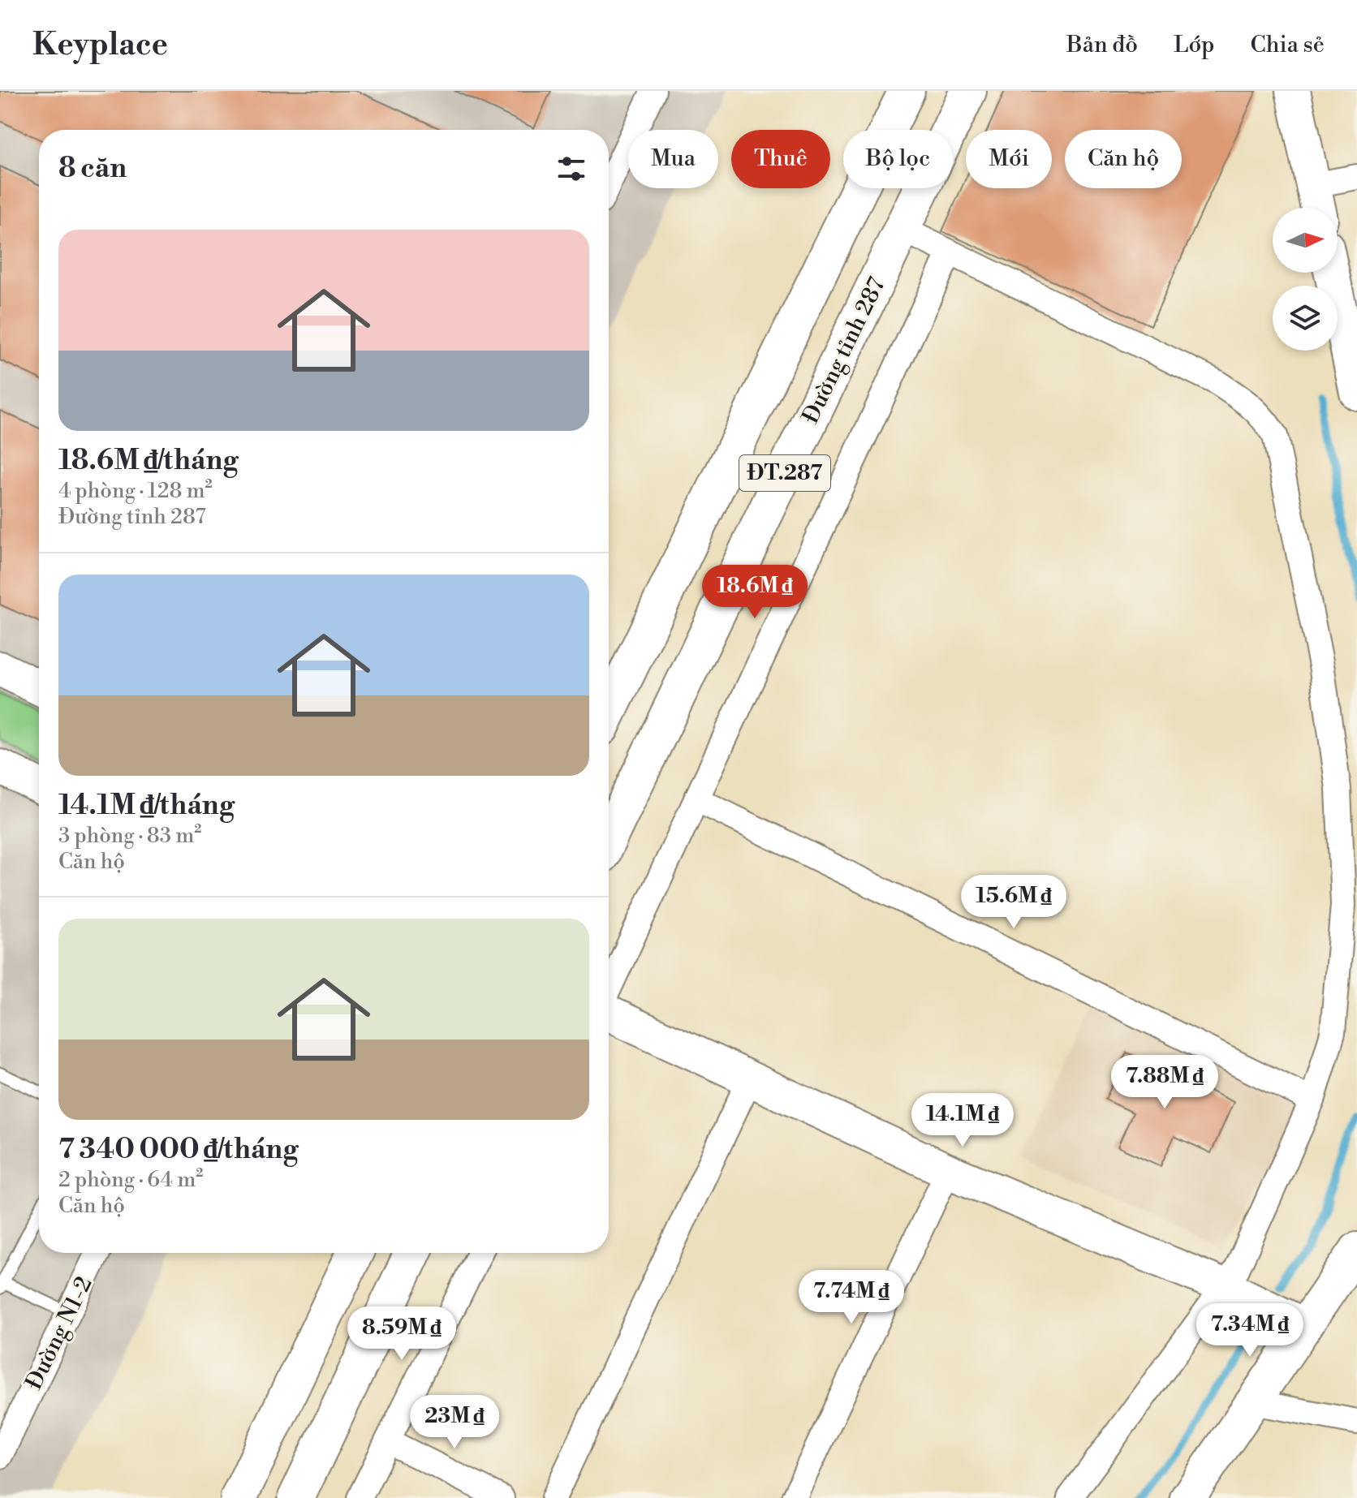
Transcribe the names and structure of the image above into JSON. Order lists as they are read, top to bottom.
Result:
{
  "streets": {
    "main road": ["Đường tỉnh 287", "ĐT.287"],
    "street": ["Đường N1-2"]
  },
  "north": "right",
  "page": {
    "header": "Keyplace",
    "nav": ["Bản đồ", "Lớp", "Chia sẻ"],
    "chip": [
      "Mua",
      "Thuê",
      "Bộ lọc",
      "Mới",
      "Căn hộ"
    ],
    "heading": "8 căn",
    "list": [
      {
        "name": "18.6M ₫/tháng",
        "note": "4 phòng · 128 m² · Đường tỉnh 287"
      },
      {
        "name": "14.1M ₫/tháng",
        "note": "3 phòng · 83 m² · Căn hộ"
      },
      {
        "name": "7 340 000 ₫/tháng",
        "note": "2 phòng · 64 m² · Căn hộ"
      }
    ],
    "price": [
      "18.6M ₫",
      "15.6M ₫",
      "7.88M ₫",
      "14.1M ₫",
      "7.74M ₫",
      "7.34M ₫",
      "8.59M ₫",
      "23M ₫"
    ]
  }
}
